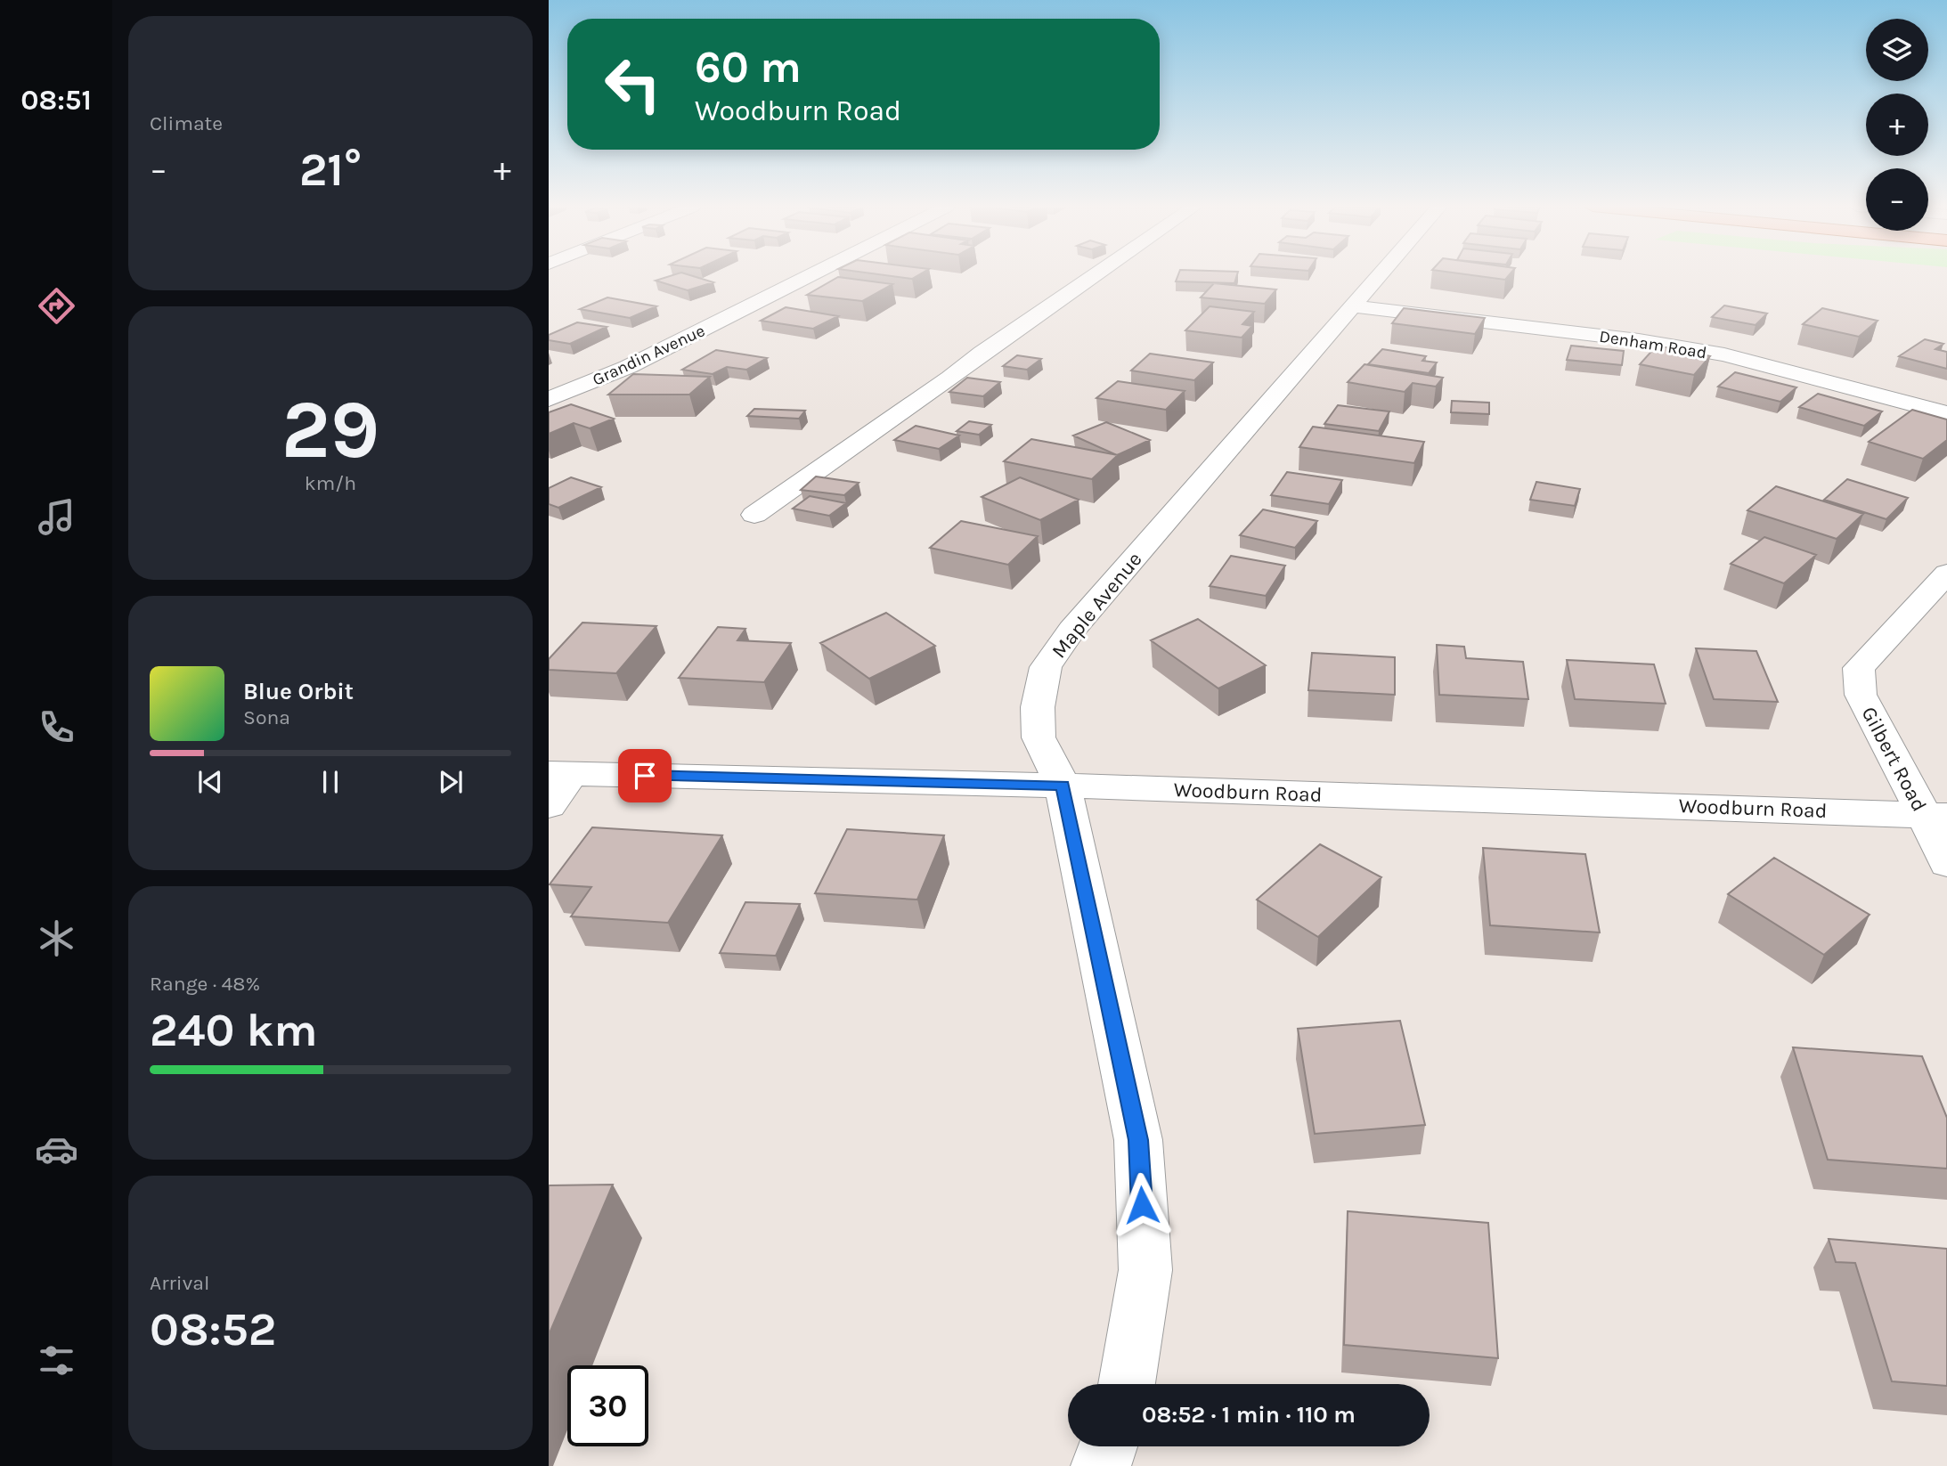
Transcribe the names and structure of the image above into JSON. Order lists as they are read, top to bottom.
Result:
{
  "streets": {
    "street": [
      "Denham Road",
      "Grandin Avenue",
      "Maple Avenue",
      "Gilbert Road",
      "Woodburn Road"
    ]
  },
  "crossings": [
    ["Denham Road", "Maple Avenue"],
    ["Maple Avenue", "Woodburn Road"],
    ["Gilbert Road", "Woodburn Road"]
  ],
  "page": {
    "tabs": "08:51",
    "tile": [
      "Climate",
      ["29", "km/h"],
      ["Range · 48%", "240 km"],
      ["Arrival", "08:52"]
    ],
    "map_buttons": ["+", "−"],
    "turn": ["60 m", "Woodburn Road"],
    "heat": ["−", "21°", "+"],
    "song": ["Blue Orbit", "Sona"],
    "limit": "30",
    "trip": "08:52 · 1 min · 110 m"
  }
}
